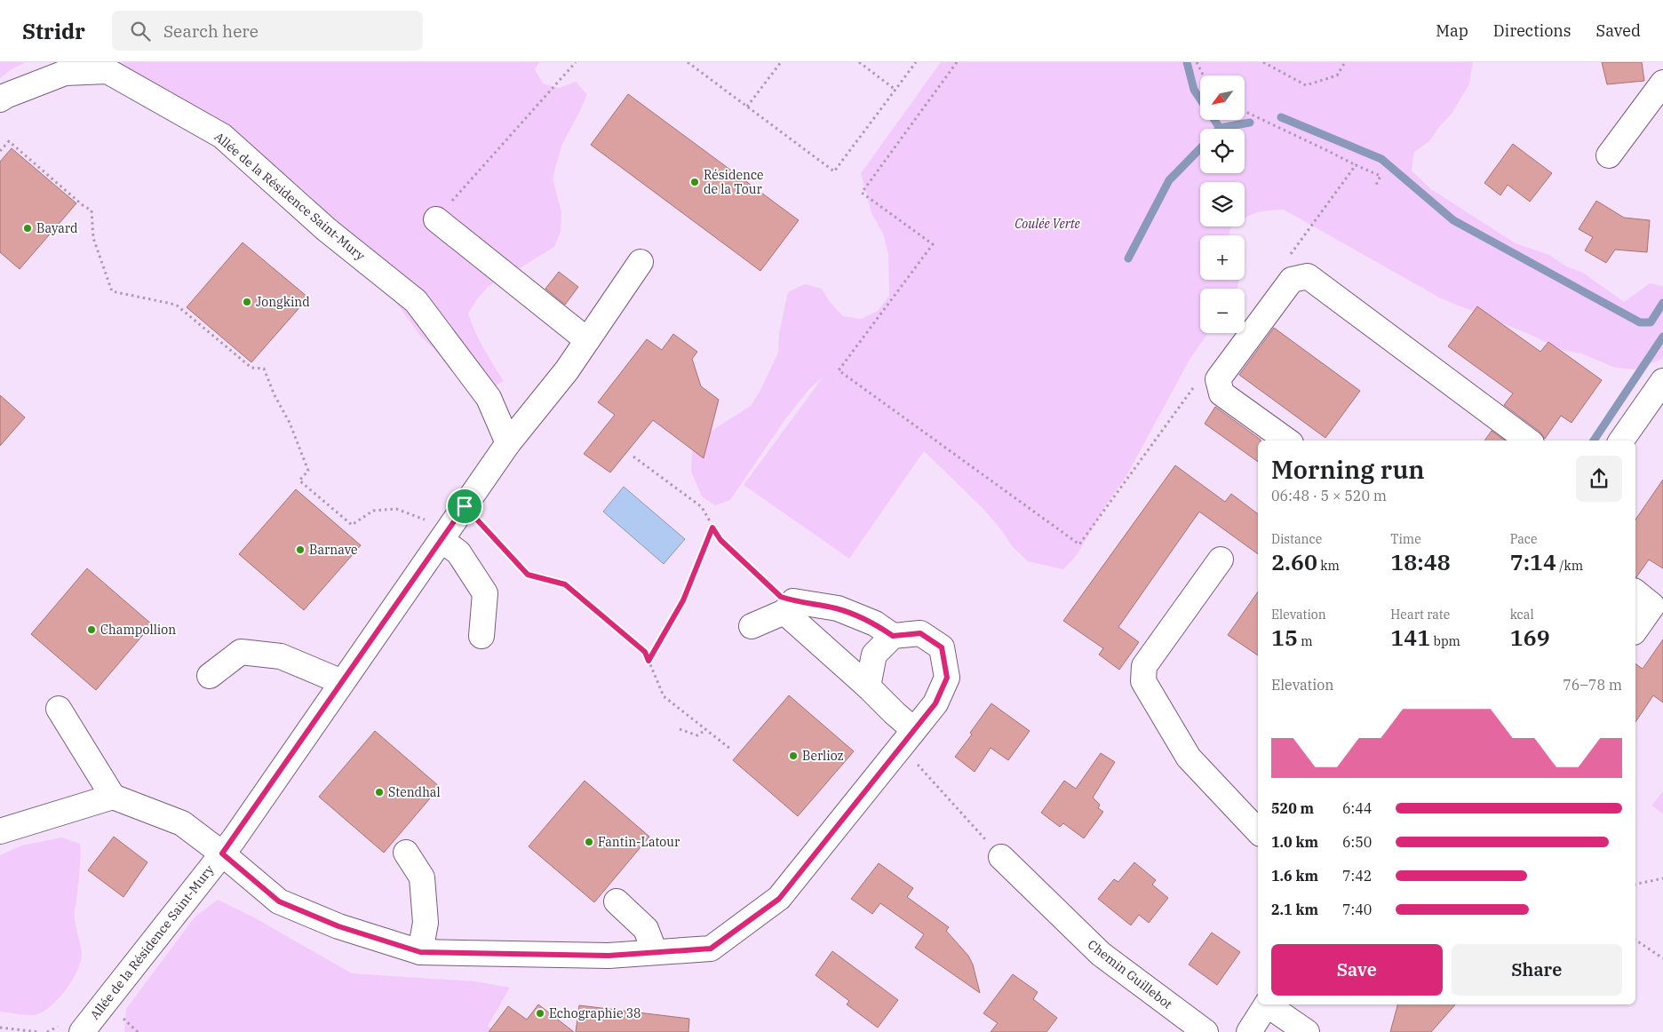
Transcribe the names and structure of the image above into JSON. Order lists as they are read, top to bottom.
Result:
{
  "streets": {
    "street": ["Allée de la Résidence Saint-Mury", "Chemin Guillebot"]
  },
  "parks": ["Coulée Verte"],
  "places": [
    "Résidence de la Tour",
    "Bayard",
    "Jongkind",
    "Barnave",
    "Champollion",
    "Berlioz",
    "Stendhal",
    "Fantin-Latour",
    "Echographie 38"
  ],
  "north": "bottom left",
  "page": {
    "header": "Stridr",
    "search": "Search here",
    "nav": ["Map", "Directions", "Saved"],
    "map_buttons": ["+", "−"],
    "heading": ["Morning run", "06:48 · 5 × 520 m"],
    "stats": [
      ["Distance", "2.60 km"],
      ["Time", "18:48"],
      ["Pace", "7:14 /km"],
      ["Elevation", "15 m"],
      ["Heart rate", "141 bpm"],
      ["kcal", "169"]
    ],
    "chart": ["Elevation", "76–78 m"],
    "list": [
      {
        "name": "520 m",
        "note": "6:44"
      },
      {
        "name": "1.0 km",
        "note": "6:50"
      },
      {
        "name": "1.6 km",
        "note": "7:42"
      },
      {
        "name": "2.1 km",
        "note": "7:40"
      }
    ],
    "buttons": ["Save", "Share"]
  }
}
